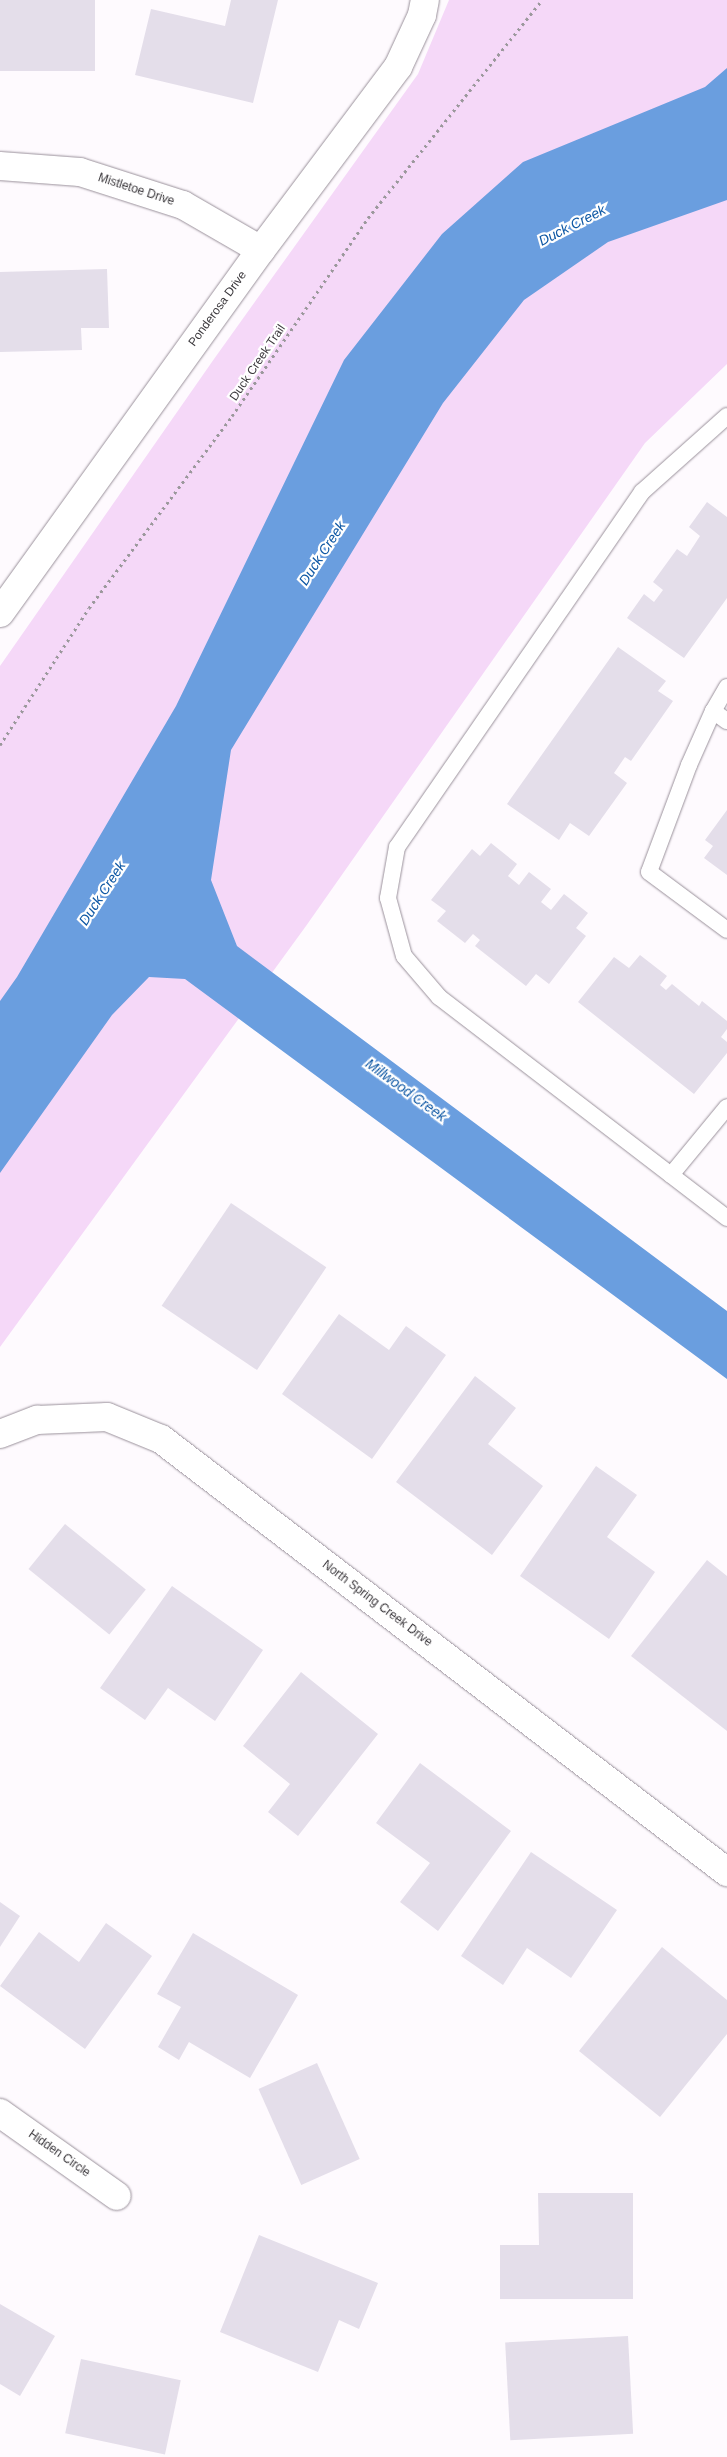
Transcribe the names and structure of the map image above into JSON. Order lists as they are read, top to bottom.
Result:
{
  "streets": {
    "street": [
      "Mistletoe Drive",
      "Ponderosa Drive",
      "North Spring Creek Drive",
      "Hidden Circle"
    ],
    "path": ["Duck Creek Trail"]
  },
  "crossings": [
    ["Mistletoe Drive", "Ponderosa Drive"]
  ],
  "water": ["Duck Creek", "Millwood Creek"]
}
